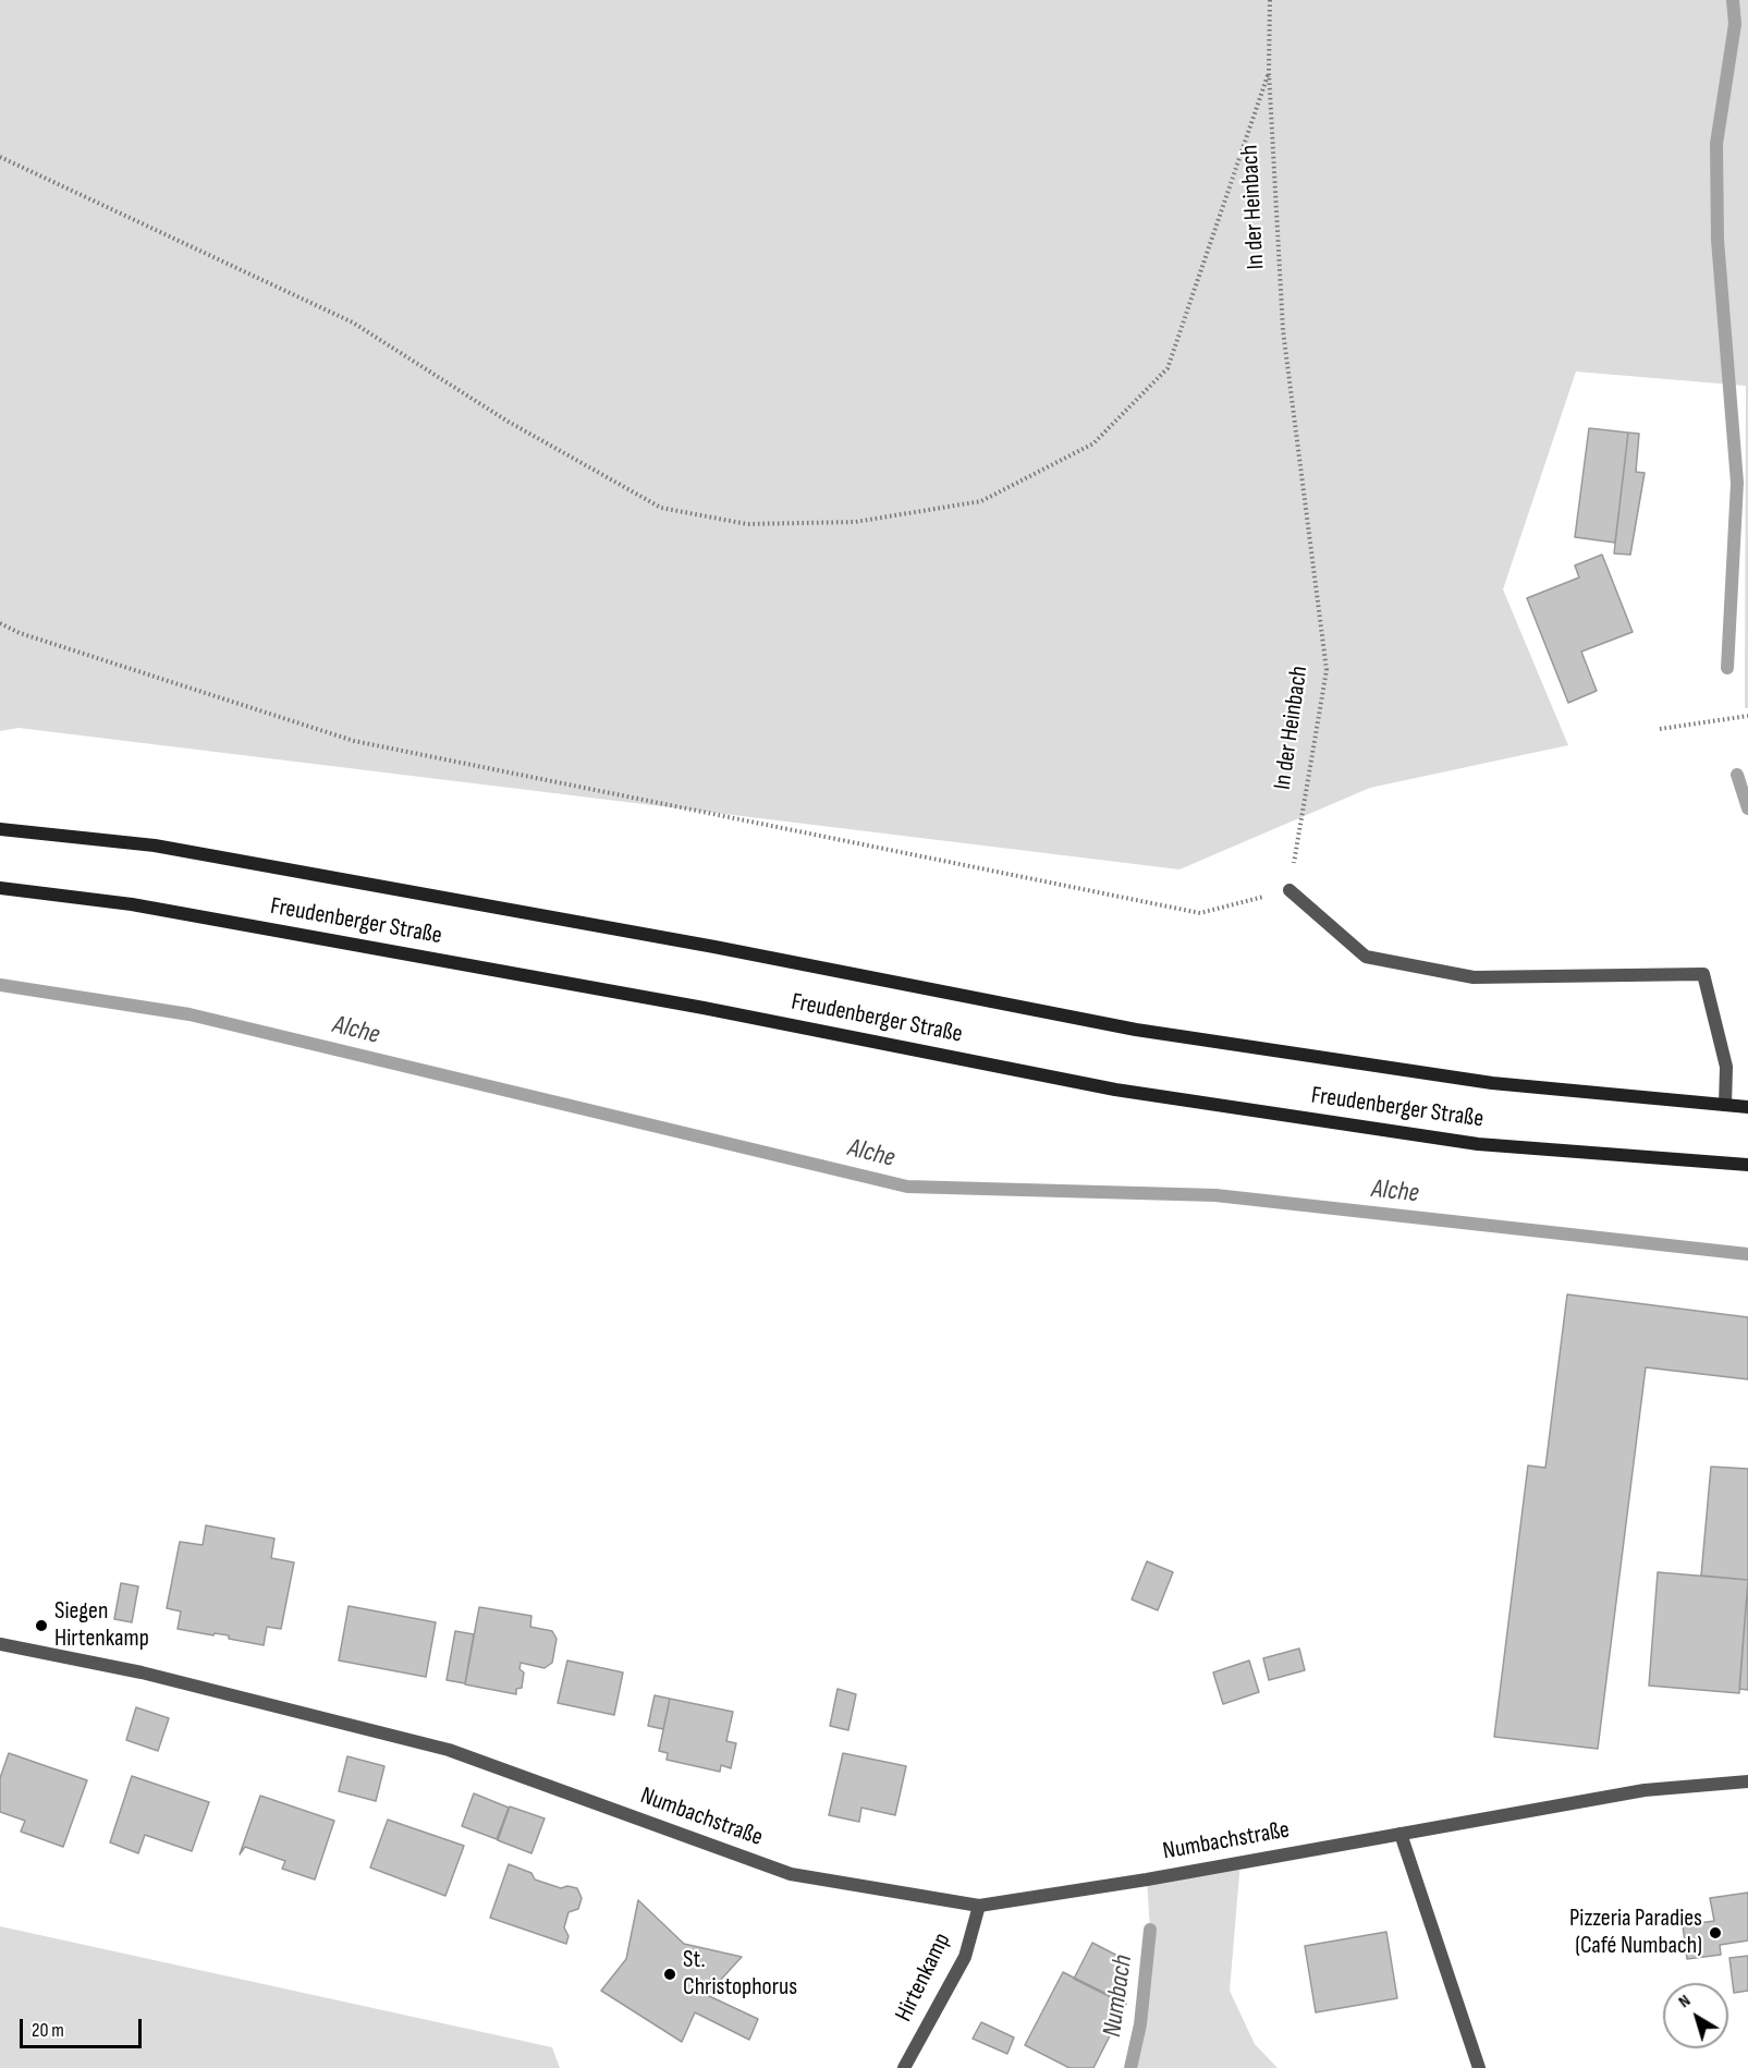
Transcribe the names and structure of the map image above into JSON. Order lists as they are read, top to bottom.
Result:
{
  "streets": {
    "main road": ["Freudenberger Straße"],
    "street": ["Numbachstraße", "Hirtenkamp"],
    "path": ["In der Heinbach"]
  },
  "crossings": [
    ["Numbachstraße", "Hirtenkamp"]
  ],
  "water": ["Alche", "Numbach"],
  "places": ["Siegen Hirtenkamp", "Pizzeria Paradies (Café Numbach)", "St. Christophorus"],
  "scale_bar": "20 m",
  "north": "top left"
}
